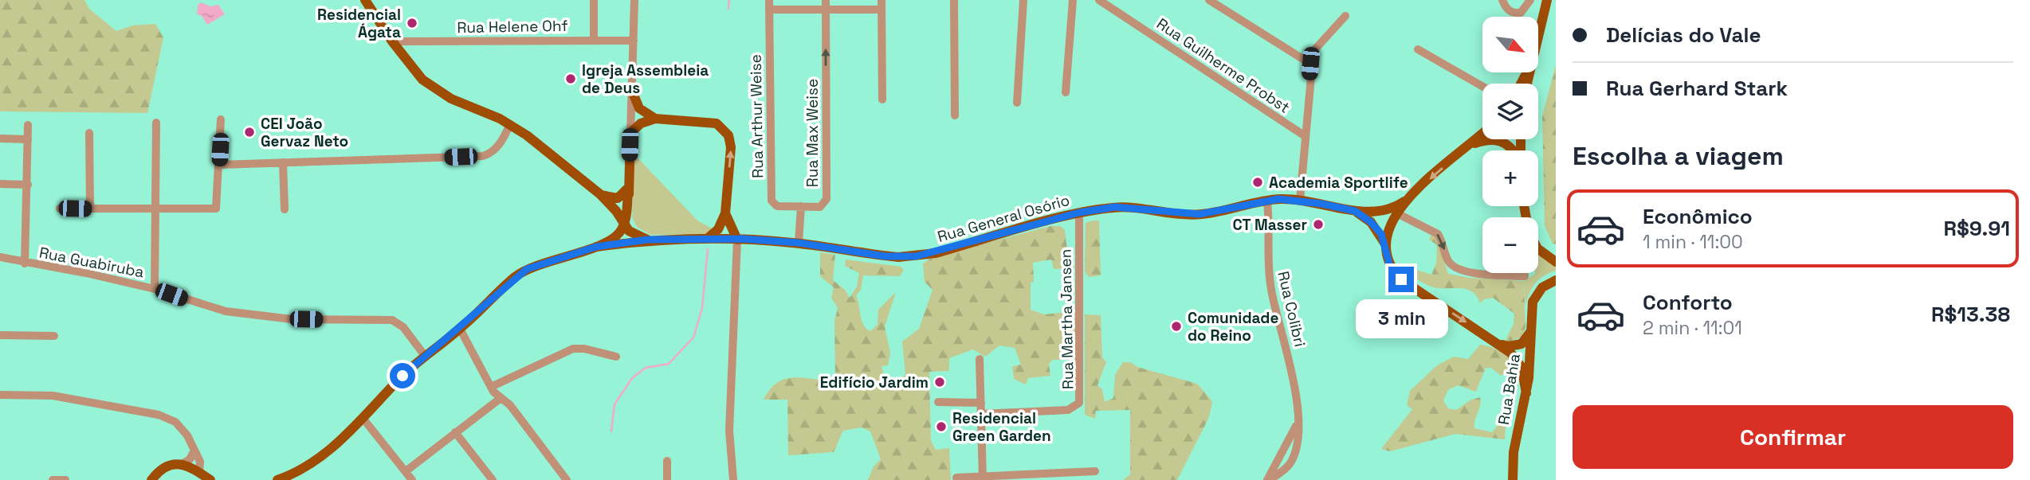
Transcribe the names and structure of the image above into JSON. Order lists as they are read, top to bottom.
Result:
{
  "streets": {
    "main road": ["Rua General Osório", "Rua Bahia"],
    "street": [
      "Rua Helene Ohf",
      "Rua Guilherme Probst",
      "Rua Arthur Weise",
      "Rua Max Weise",
      "Rua Guabiruba",
      "Rua Colibri",
      "Rua Martha Jansen"
    ]
  },
  "crossings": [
    ["Rua Arthur Weise", "Rua Max Weise"],
    ["Rua Max Weise", "Rua General Osório"],
    ["Rua General Osório", "Rua Guabiruba"],
    ["Rua General Osório", "Rua Colibri"],
    ["Rua General Osório", "Rua Martha Jansen"]
  ],
  "places": [
    "Residencial Ágata",
    "Igreja Assembleia de Deus",
    "CEI João Gervaz Neto",
    "Academia Sportlife",
    "CT Masser",
    "Comunidade do Reino",
    "Edifício Jardim",
    "Residencial Green Garden"
  ],
  "north": "bottom right",
  "page": {
    "banner": ["Delícias do Vale", "Rua Gerhard Stark"],
    "map_buttons": ["+", "−"],
    "heading": "Escolha a viagem",
    "list": [
      {
        "name": "Econômico",
        "note": "1 min · 11:00",
        "value": "R$9.91"
      },
      {
        "name": "Conforto",
        "note": "2 min · 11:01",
        "value": "R$13.38"
      }
    ],
    "bubble": "3 min",
    "buttons": "Confirmar"
  }
}
